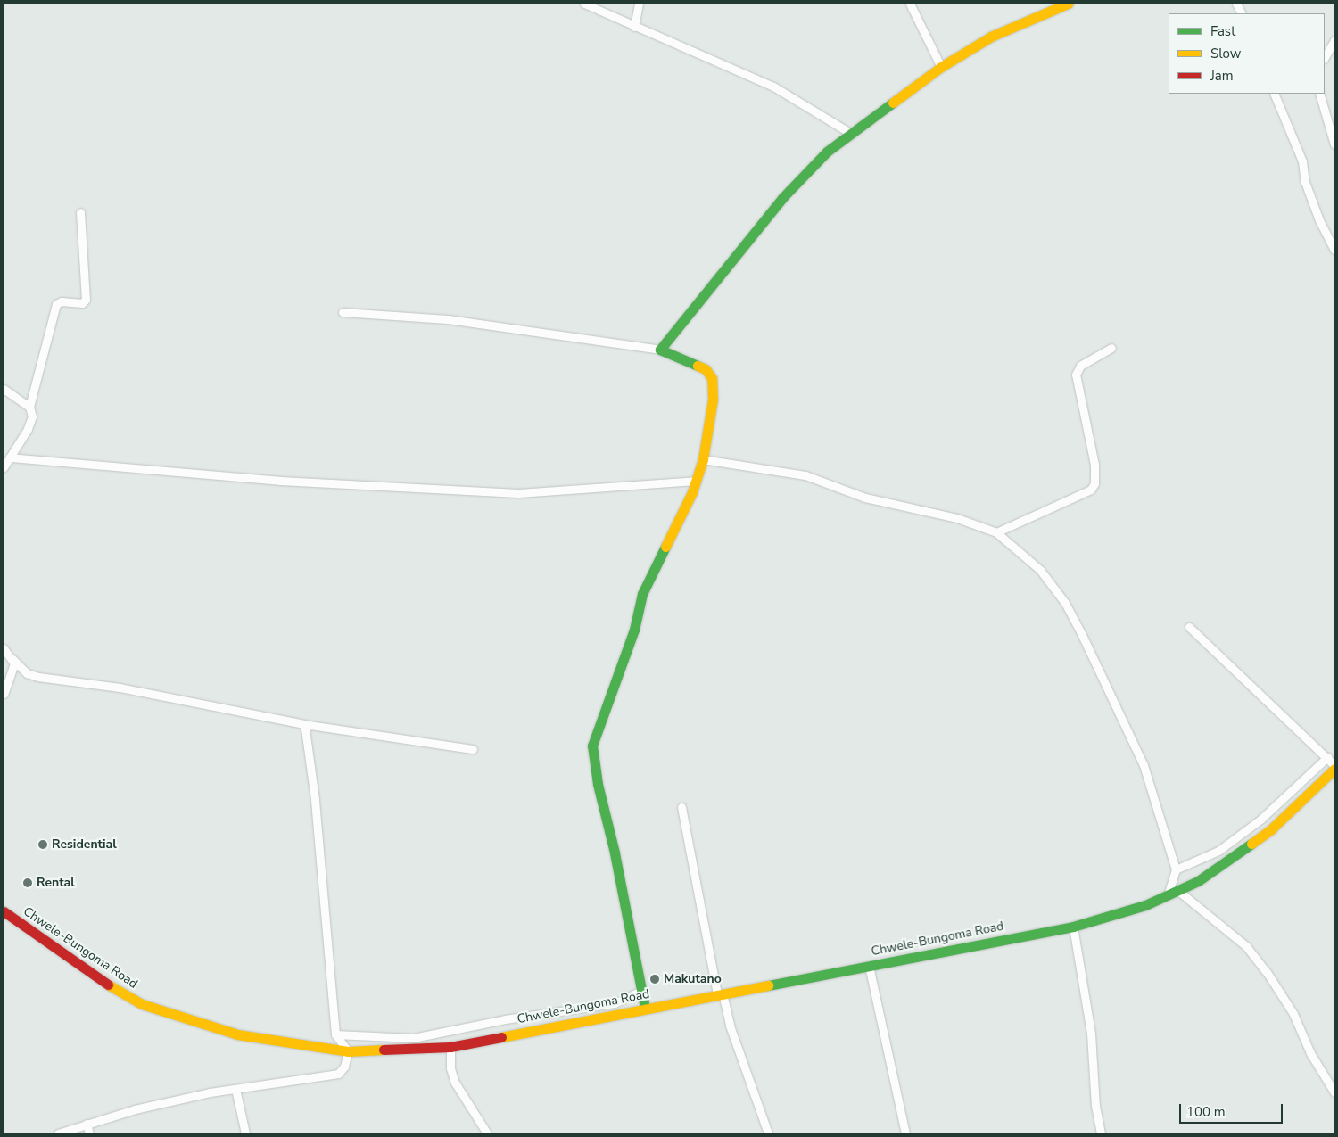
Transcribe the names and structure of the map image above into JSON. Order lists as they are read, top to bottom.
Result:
{
  "streets": {
    "main road": ["Chwele-Bungoma Road"]
  },
  "places": ["Residential", "Rental", "Makutano"],
  "legend": ["Fast", "Slow", "Jam"],
  "scale_bar": "100 m"
}
